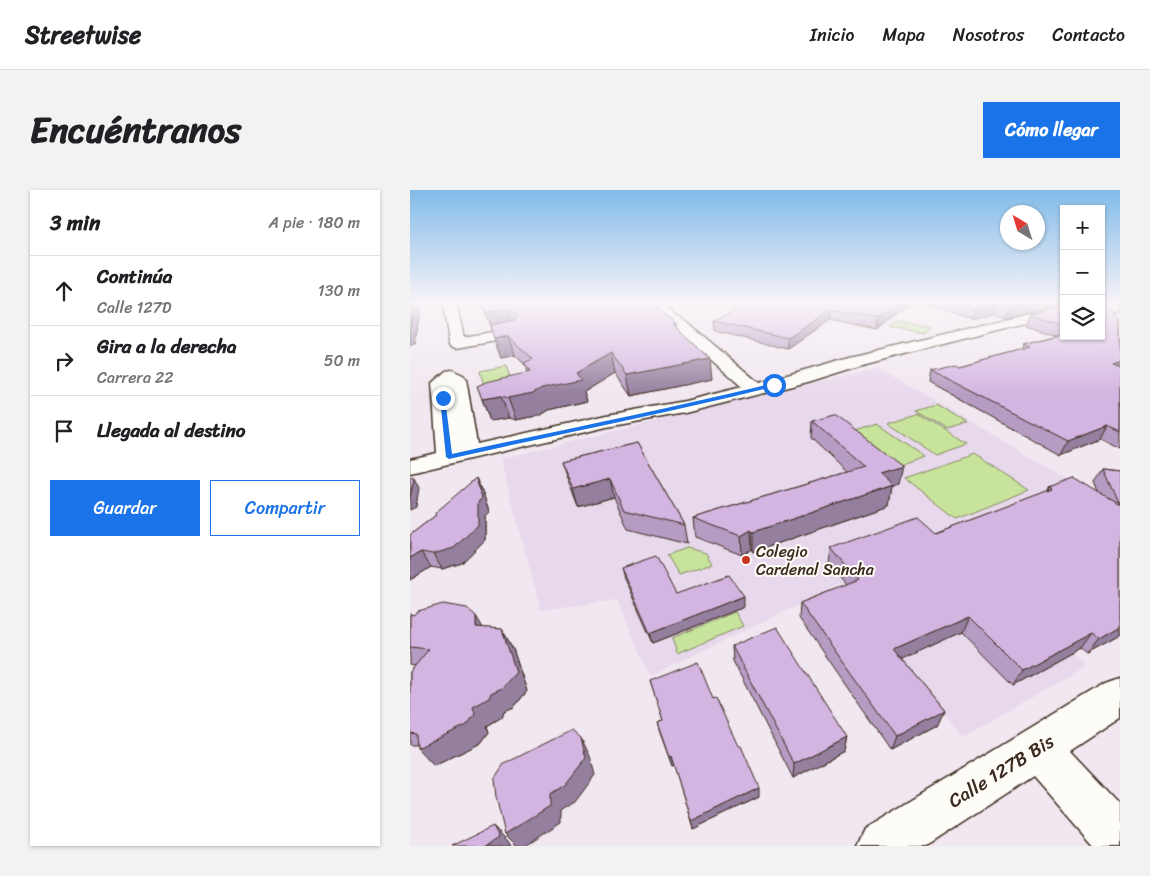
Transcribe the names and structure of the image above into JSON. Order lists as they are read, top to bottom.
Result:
{
  "streets": {
    "street": ["Calle 127B Bis"]
  },
  "places": ["Colegio Cardenal Sancha"],
  "north": "top left",
  "page": {
    "header": "Streetwise",
    "nav": [
      "Inicio",
      "Mapa",
      "Nosotros",
      "Contacto"
    ],
    "title": "Encuéntranos",
    "buttons": [
      "Cómo llegar",
      ["Guardar", "Compartir"]
    ],
    "heading": ["3 min", "A pie · 180 m"],
    "map_buttons": ["+", "−"],
    "list": [
      ["Continúa", "Calle 127D", "130 m"],
      ["Gira a la derecha", "Carrera 22", "50 m"],
      "Llegada al destino"
    ]
  }
}
